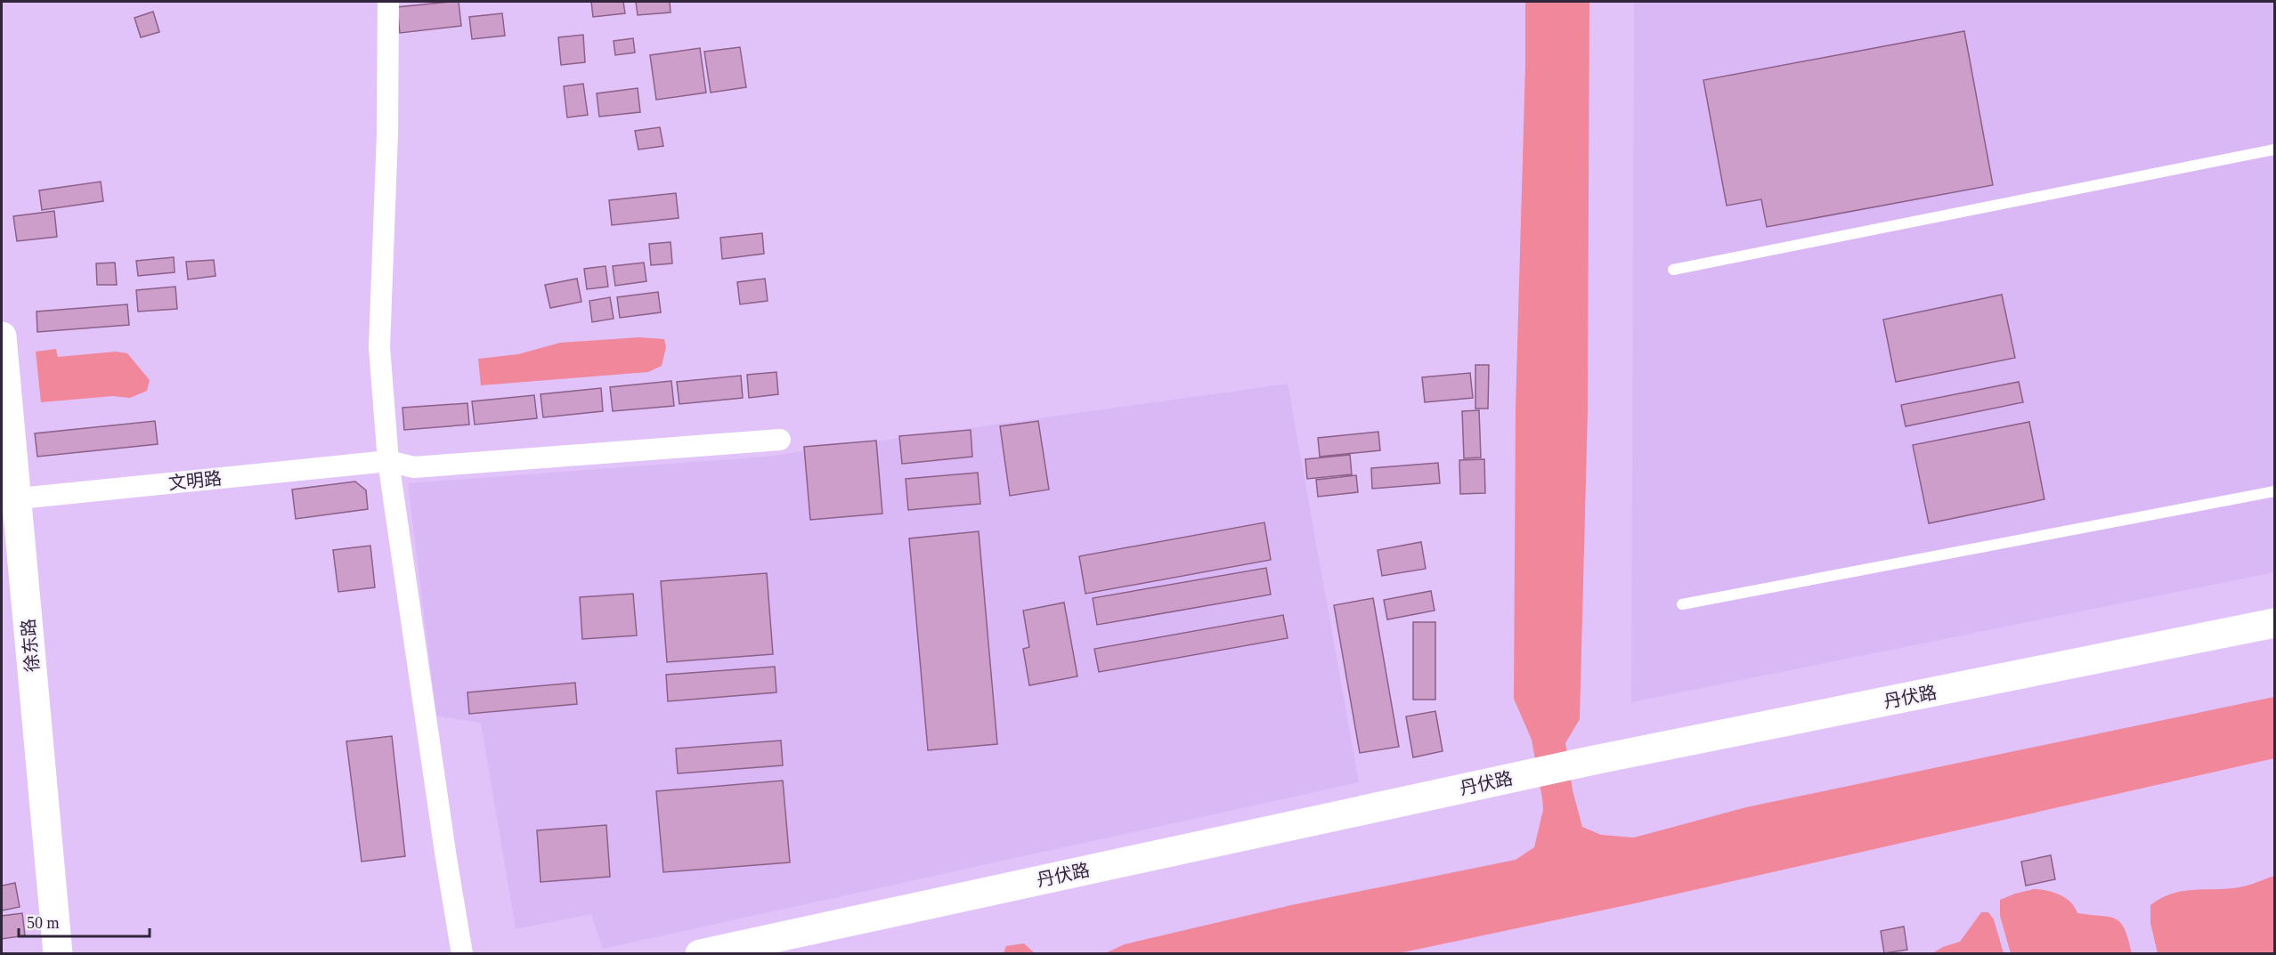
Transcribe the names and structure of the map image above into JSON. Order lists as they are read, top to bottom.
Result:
{
  "streets": {
    "main road": ["徐东路", "丹伏路"],
    "street": ["文明路"]
  },
  "crossings": [
    ["文明路", "徐东路"]
  ],
  "scale_bar": "50 m"
}
